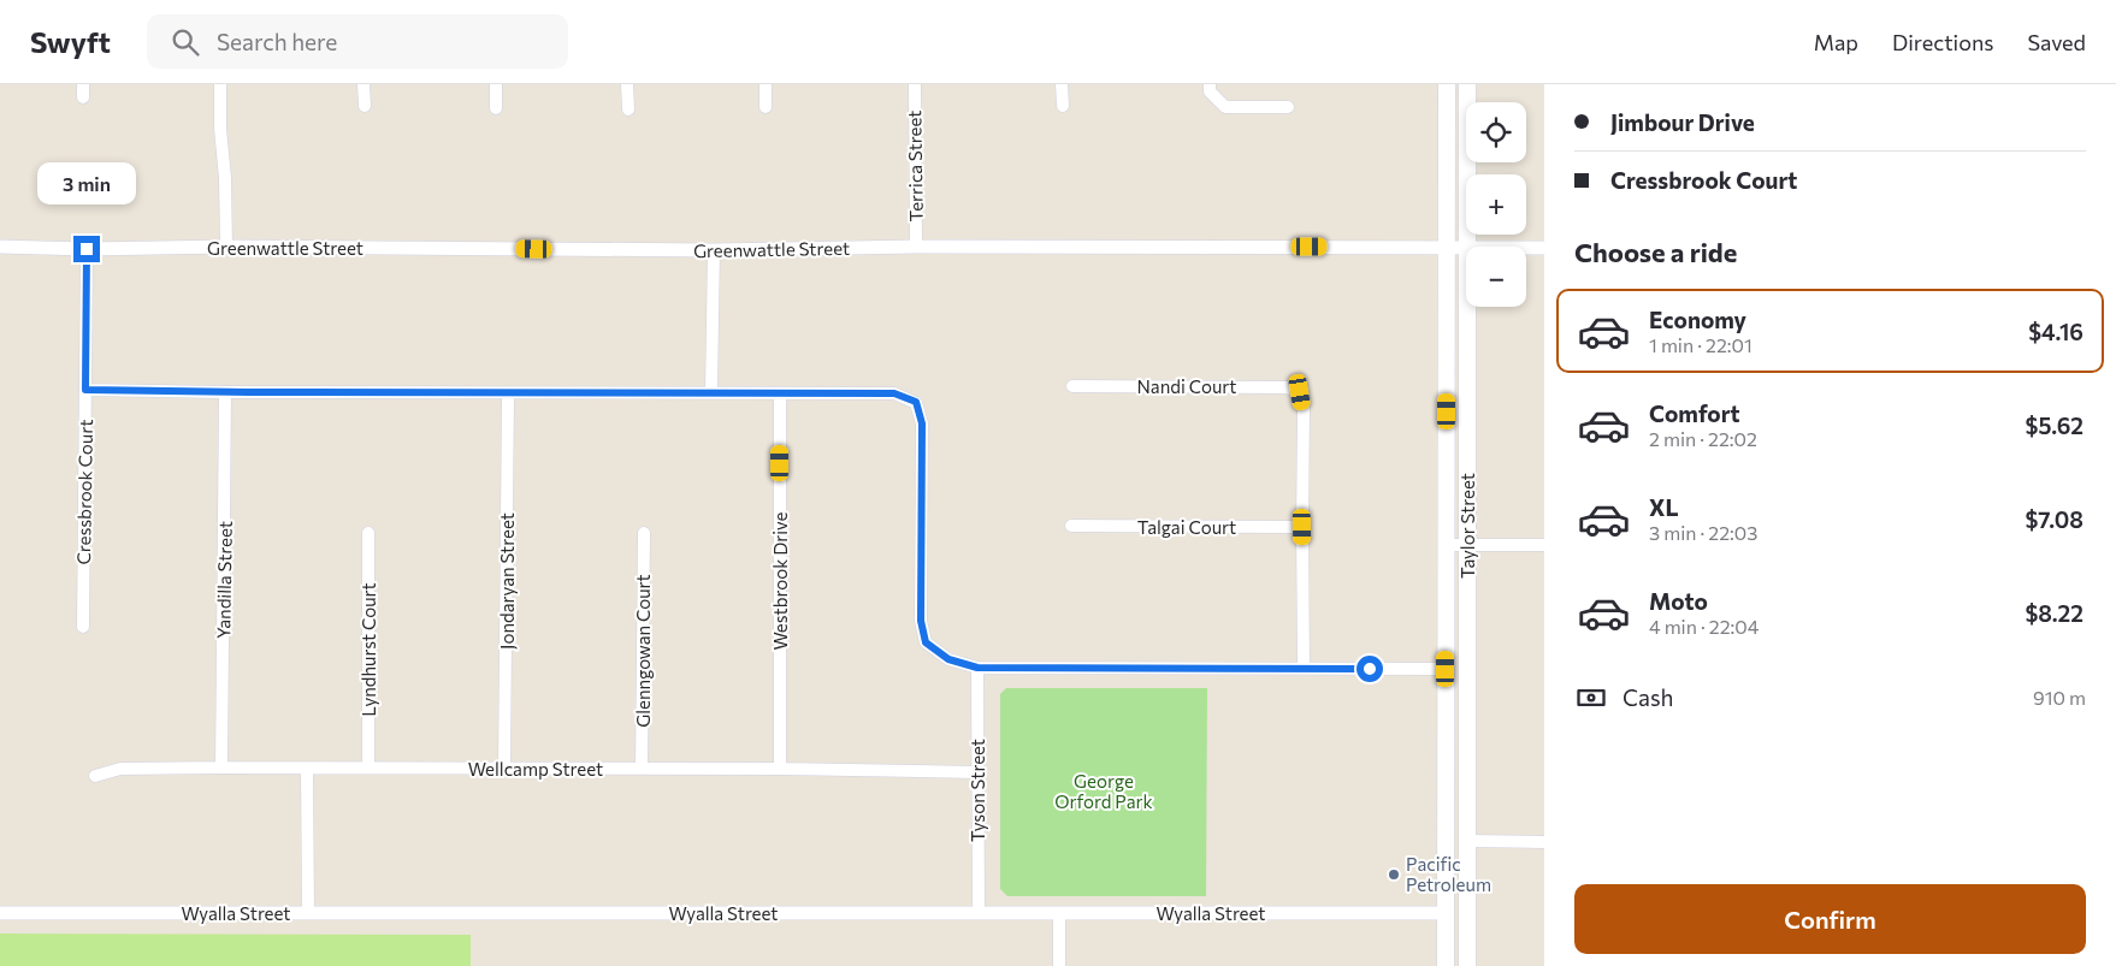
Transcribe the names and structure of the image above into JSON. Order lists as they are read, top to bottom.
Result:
{
  "streets": {
    "main road": ["Taylor Street"],
    "street": [
      "Terrica Street",
      "Greenwattle Street",
      "Nandi Court",
      "Cressbrook Court",
      "Talgai Court",
      "Yandilla Street",
      "Jondaryan Street",
      "Westbrook Drive",
      "Lyndhurst Court",
      "Glenngowan Court",
      "Wellcamp Street",
      "Tyson Street",
      "Wyalla Street"
    ]
  },
  "crossings": [
    ["Terrica Street", "Greenwattle Street"],
    ["Greenwattle Street", "Cressbrook Court"],
    ["Greenwattle Street", "Taylor Street"],
    ["Nandi Court", "Talgai Court"],
    ["Taylor Street", "Wyalla Street"],
    ["Yandilla Street", "Wellcamp Street"],
    ["Jondaryan Street", "Wellcamp Street"],
    ["Westbrook Drive", "Wellcamp Street"],
    ["Lyndhurst Court", "Wellcamp Street"],
    ["Glenngowan Court", "Wellcamp Street"],
    ["Wellcamp Street", "Tyson Street"],
    ["Tyson Street", "Wyalla Street"]
  ],
  "parks": ["George Orford Park"],
  "places": ["Pacific Petroleum"],
  "page": {
    "header": "Swyft",
    "search": "Search here",
    "nav": ["Map", "Directions", "Saved"],
    "banner": ["Jimbour Drive", "Cressbrook Court"],
    "map_buttons": ["+", "−"],
    "bubble": "3 min",
    "heading": "Choose a ride",
    "list": [
      {
        "name": "Economy",
        "note": "1 min · 22:01",
        "value": "$4.16"
      },
      {
        "name": "Comfort",
        "note": "2 min · 22:02",
        "value": "$5.62"
      },
      {
        "name": "XL",
        "note": "3 min · 22:03",
        "value": "$7.08"
      },
      {
        "name": "Moto",
        "note": "4 min · 22:04",
        "value": "$8.22"
      }
    ],
    "pay": ["Cash", "910 m"],
    "buttons": "Confirm"
  }
}
